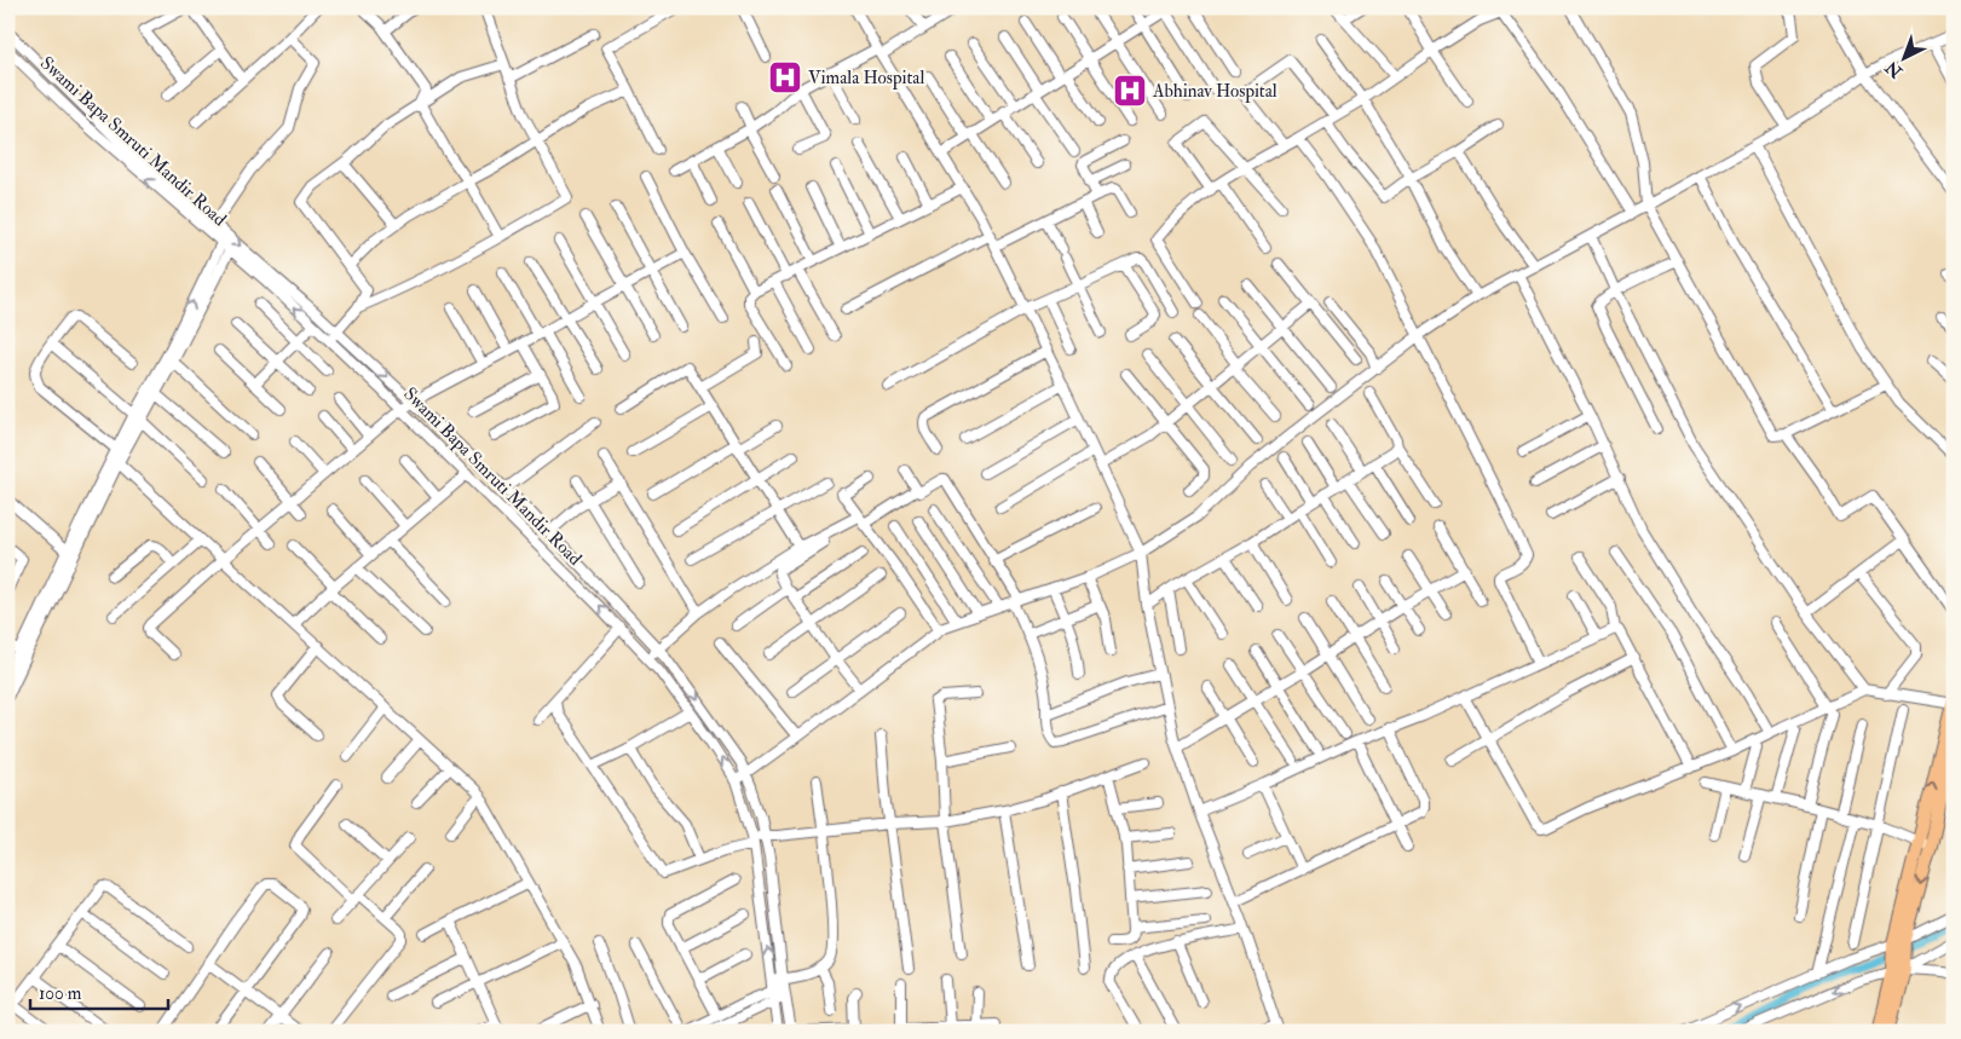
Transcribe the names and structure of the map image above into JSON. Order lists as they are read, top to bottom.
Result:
{
  "streets": {
    "street": ["Swami Bapa Smruti Mandir Road"]
  },
  "places": {
    "hospital": ["Vimala Hospital", "Abhinav Hospital"]
  },
  "scale_bar": "100 m",
  "north": "bottom left"
}
